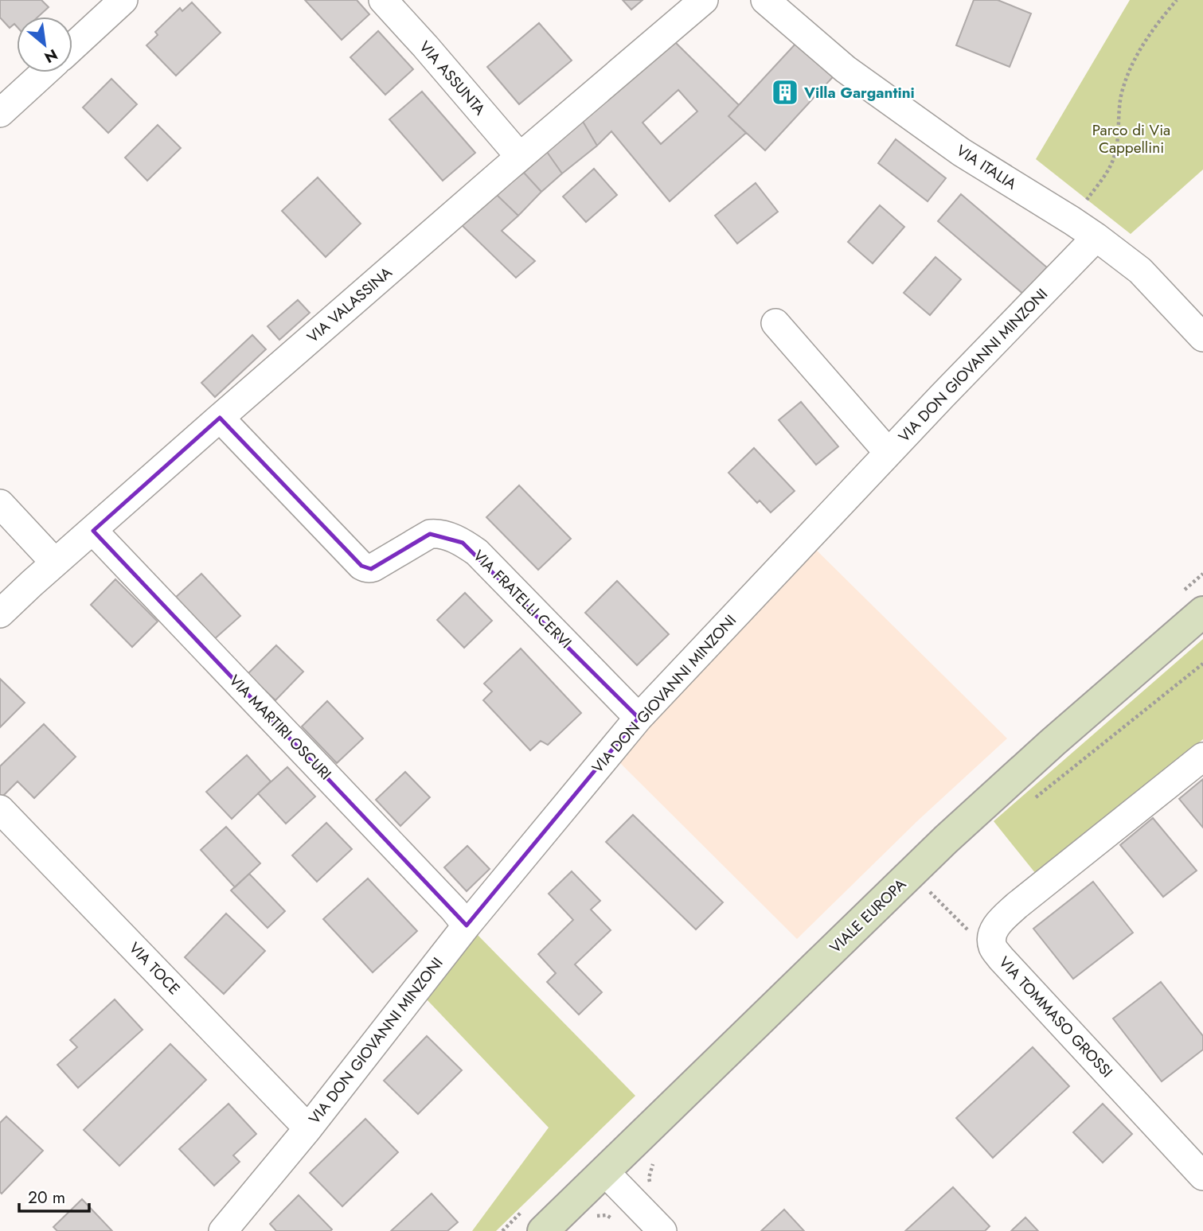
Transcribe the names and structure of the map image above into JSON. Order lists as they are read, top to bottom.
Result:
{
  "streets": {
    "street": [
      "VIA ASSUNTA",
      "VIA ITALIA",
      "VIA VALASSINA",
      "VIA DON GIOVANNI MINZONI",
      "VIA FRATELLI CERVI",
      "VIA MARTIRI OSCURI",
      "VIALE EUROPA",
      "VIA TOCE",
      "VIA TOMMASO GROSSI"
    ]
  },
  "crossings": [
    ["VIA ASSUNTA", "VIA VALASSINA"],
    ["VIA ITALIA", "VIA DON GIOVANNI MINZONI"],
    ["VIA VALASSINA", "VIA FRATELLI CERVI"],
    ["VIA VALASSINA", "VIA MARTIRI OSCURI"],
    ["VIA DON GIOVANNI MINZONI", "VIA FRATELLI CERVI"],
    ["VIA DON GIOVANNI MINZONI", "VIA MARTIRI OSCURI"],
    ["VIA DON GIOVANNI MINZONI", "VIA TOCE"]
  ],
  "parks": ["Parco di Via Cappellini"],
  "places": {
    "building": ["Villa Gargantini"]
  },
  "scale_bar": "20 m",
  "north": "bottom right"
}
